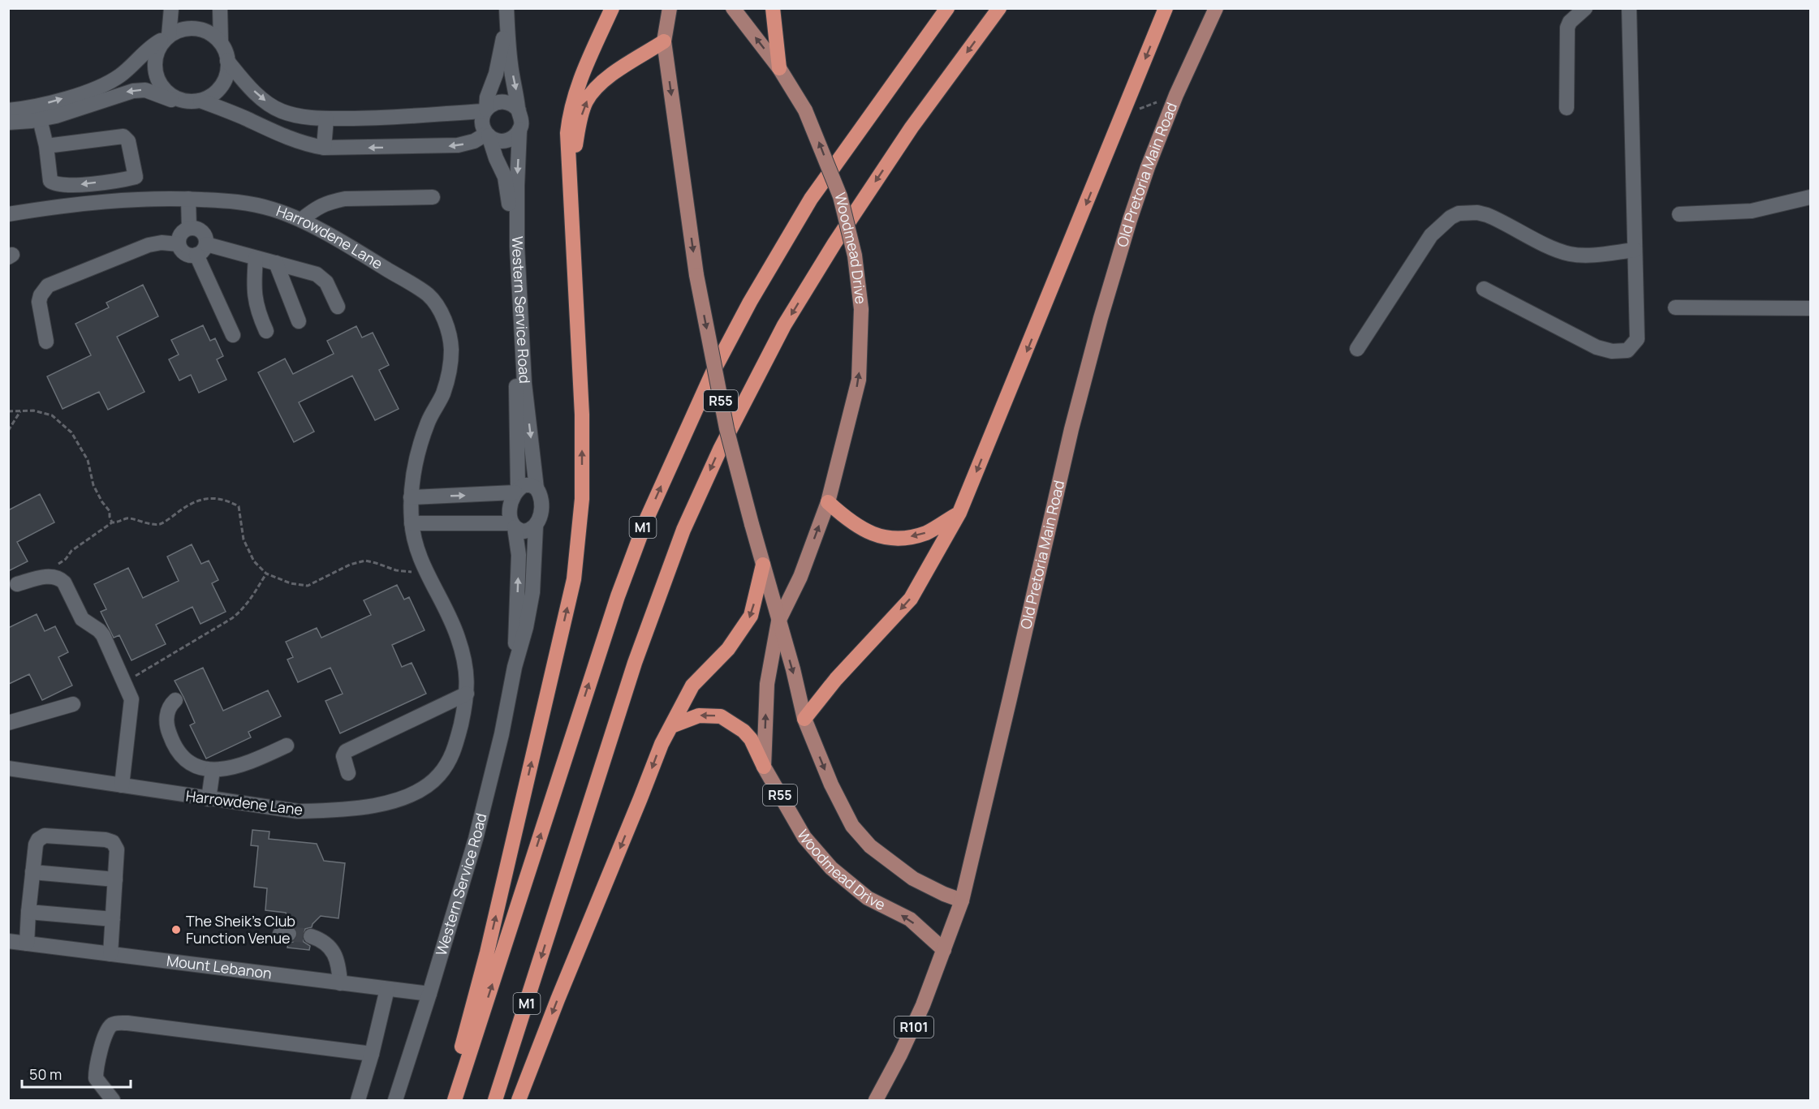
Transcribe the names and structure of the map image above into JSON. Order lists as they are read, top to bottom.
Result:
{
  "streets": {
    "highway": ["M1"],
    "main road": [
      "Old Pretoria Main Road",
      "Woodmead Drive",
      "R55",
      "R101"
    ],
    "street": ["Harrowdene Lane", "Western Service Road", "Mount Lebanon"]
  },
  "crossings": [
    ["Old Pretoria Main Road", "Woodmead Drive"],
    ["Western Service Road", "Mount Lebanon"]
  ],
  "places": ["The Sheik's Club Function Venue"],
  "scale_bar": "50 m"
}
